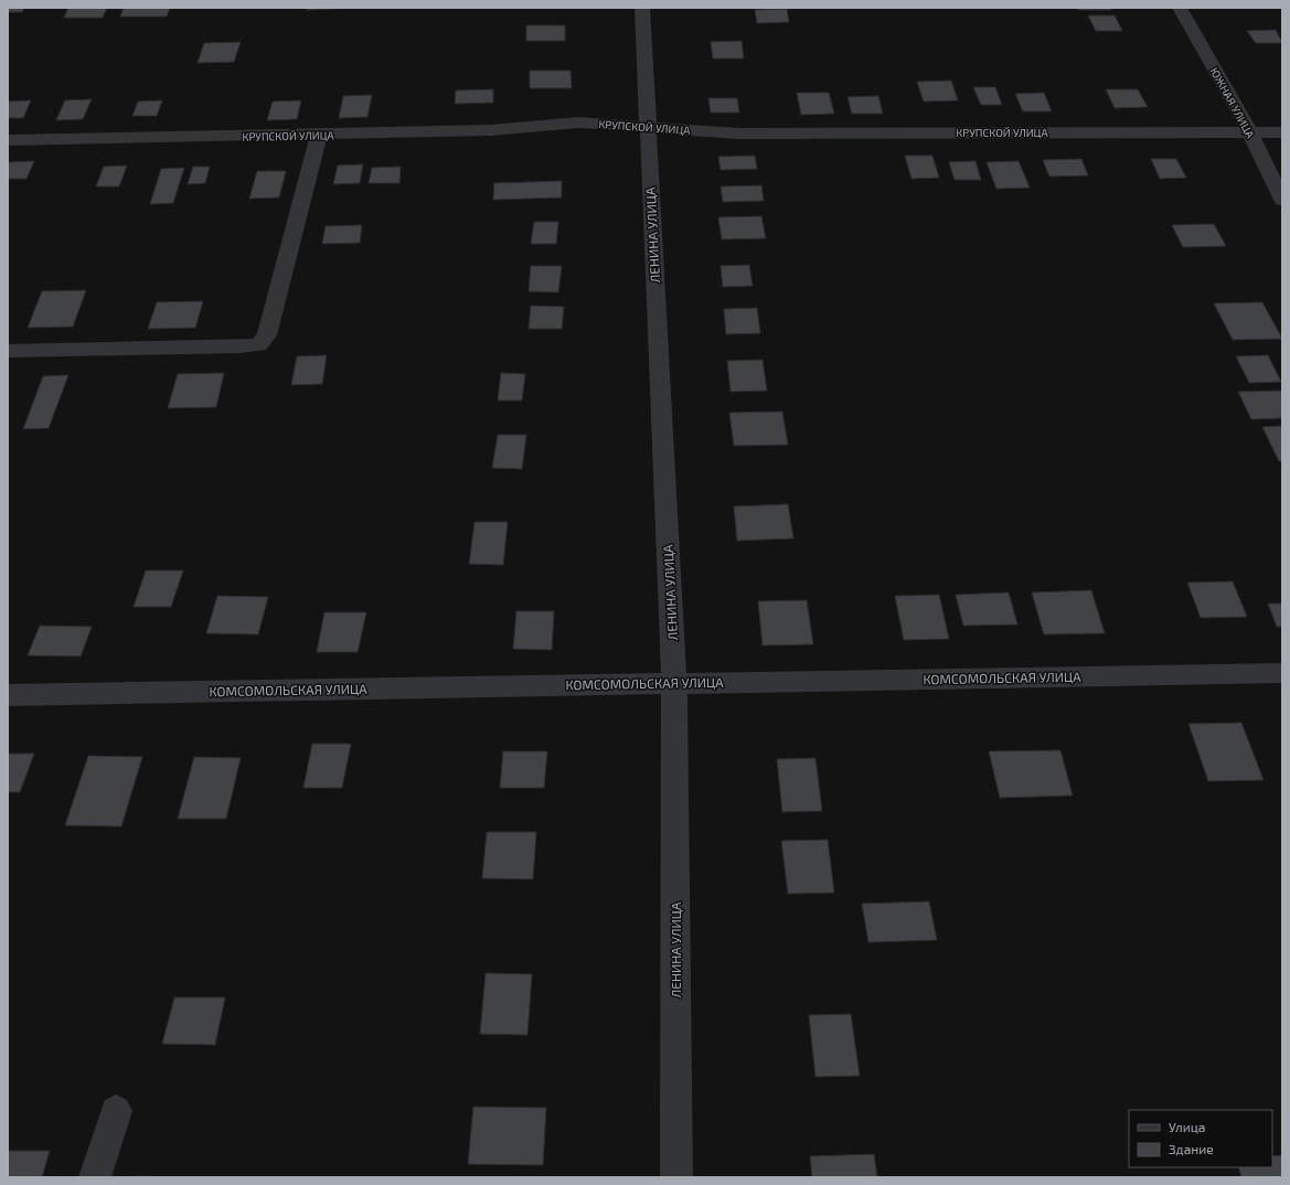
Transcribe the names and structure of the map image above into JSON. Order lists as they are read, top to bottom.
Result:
{
  "streets": {
    "street": [
      "ЮЖНАЯ УЛИЦА",
      "КРУПСКОЙ УЛИЦА",
      "ЛЕНИНА УЛИЦА",
      "КОМСОМОЛЬСКАЯ УЛИЦА"
    ]
  },
  "crossings": [
    ["ЮЖНАЯ УЛИЦА", "КРУПСКОЙ УЛИЦА"],
    ["КРУПСКОЙ УЛИЦА", "ЛЕНИНА УЛИЦА"],
    ["ЛЕНИНА УЛИЦА", "КОМСОМОЛЬСКАЯ УЛИЦА"]
  ],
  "legend": ["Улица", "Здание"]
}
